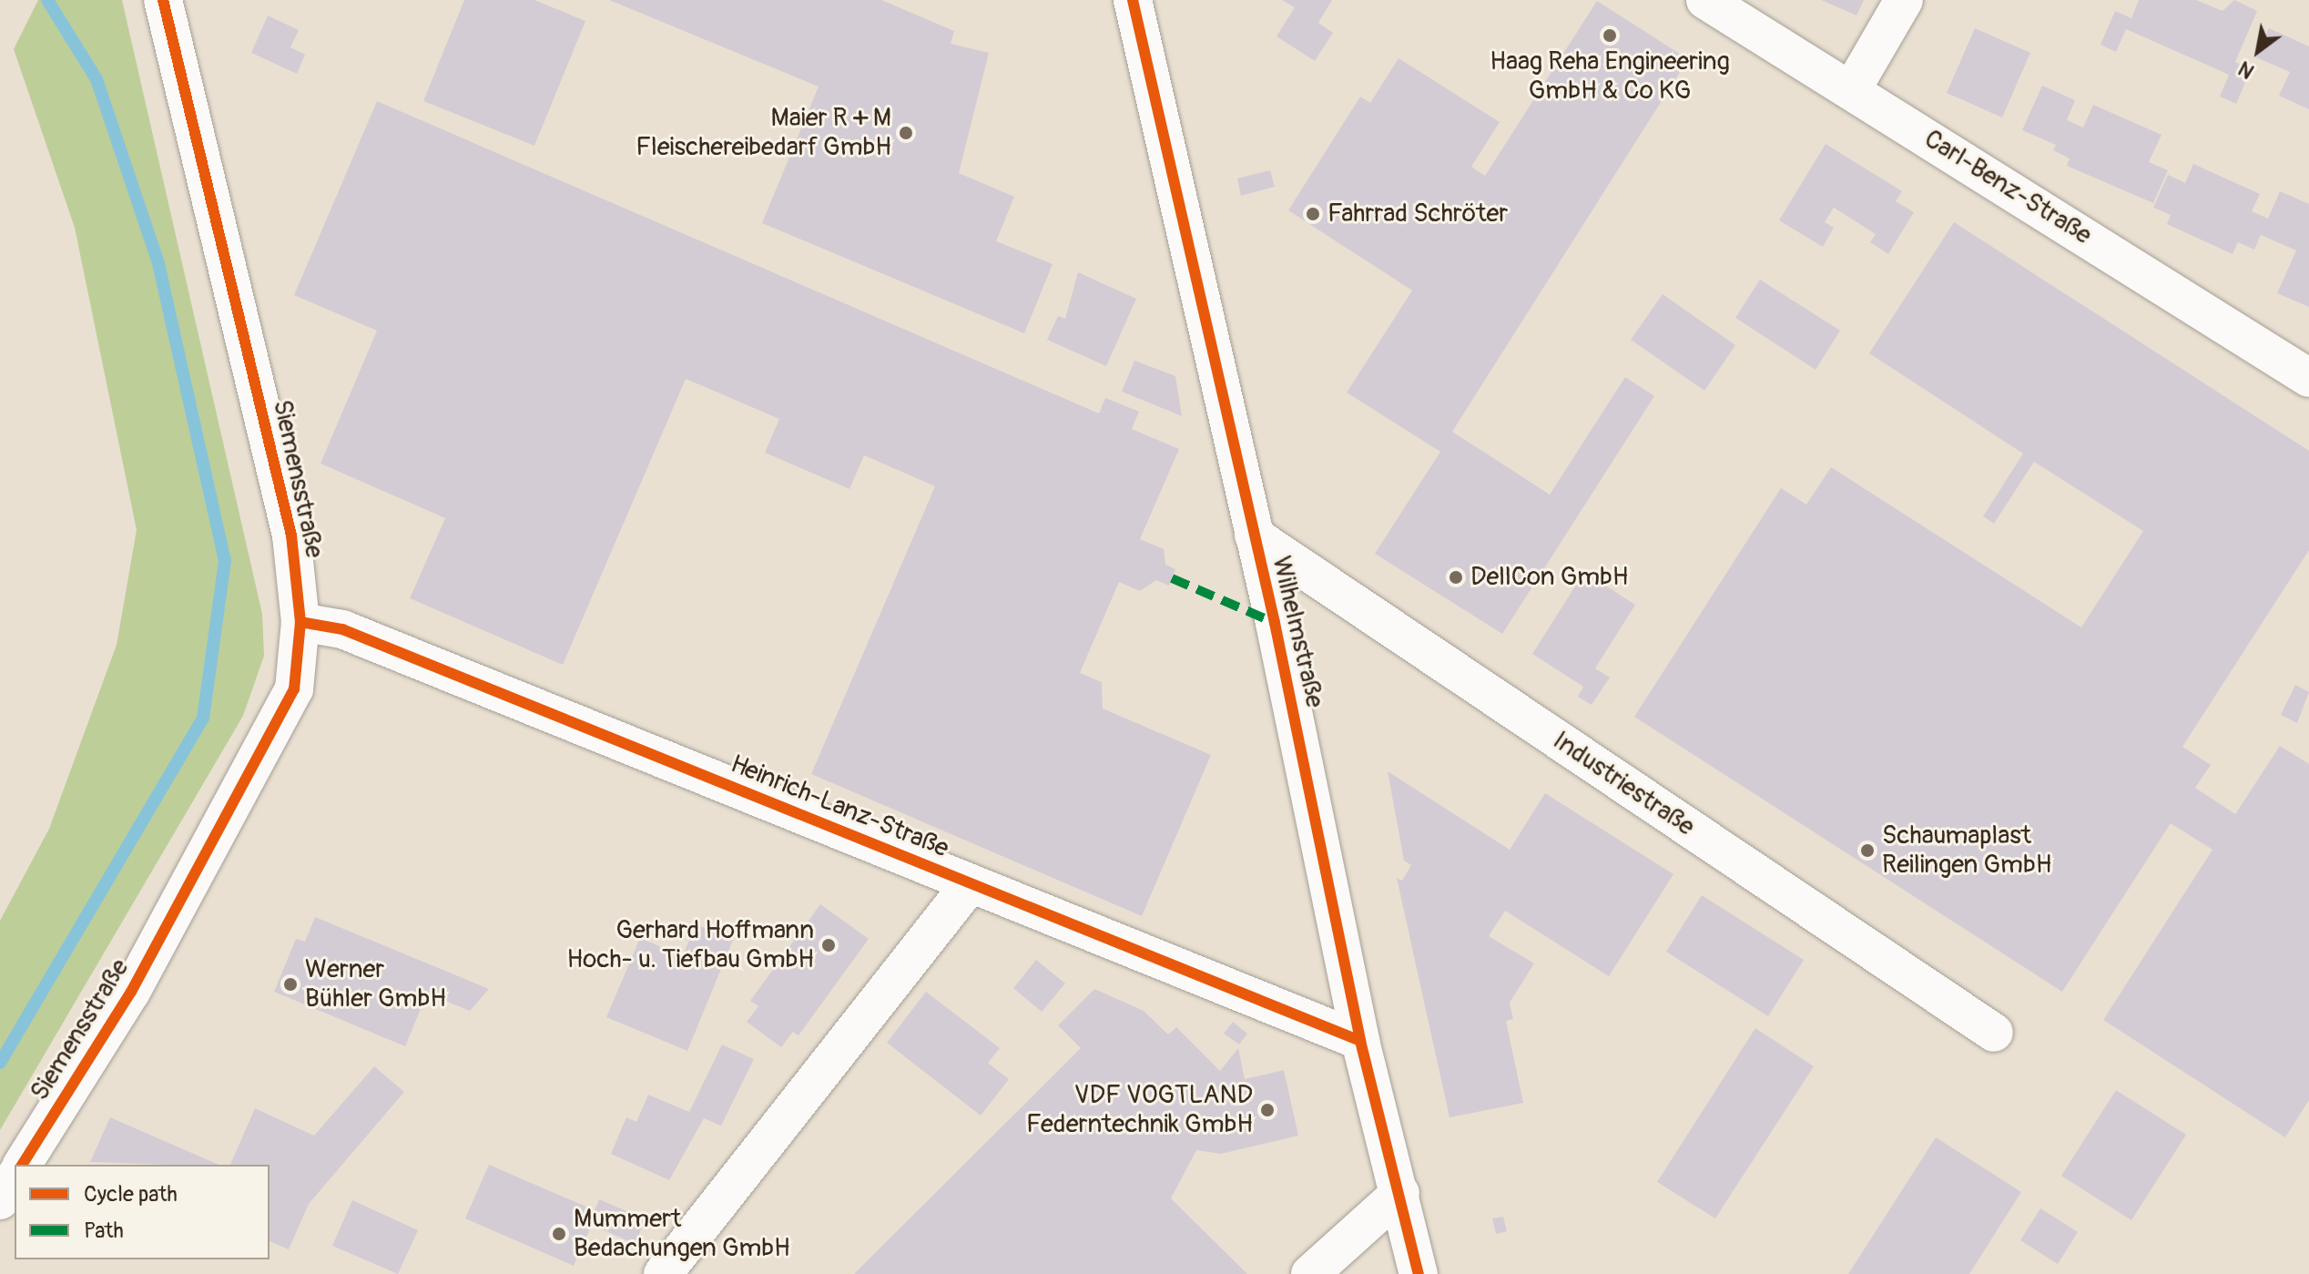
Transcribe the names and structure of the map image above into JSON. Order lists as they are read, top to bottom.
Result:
{
  "streets": {
    "street": [
      "Carl-Benz-Straße",
      "Siemensstraße",
      "Wilhelmstraße",
      "Industriestraße",
      "Heinrich-Lanz-Straße"
    ]
  },
  "crossings": [
    ["Siemensstraße", "Heinrich-Lanz-Straße"],
    ["Wilhelmstraße", "Industriestraße"],
    ["Wilhelmstraße", "Heinrich-Lanz-Straße"]
  ],
  "places": [
    "Haag Reha Engineering GmbH & Co KG",
    "Maier R + M Fleischereibedarf GmbH",
    "Fahrrad Schröter",
    "DellCon GmbH",
    "Schaumaplast Reilingen GmbH",
    "Gerhard Hoffmann Hoch- u. Tiefbau GmbH",
    "Werner Bühler GmbH",
    "VDF VOGTLAND Federntechnik GmbH",
    "Mummert Bedachungen GmbH"
  ],
  "legend": ["Cycle path", "Path"],
  "north": "bottom left"
}
